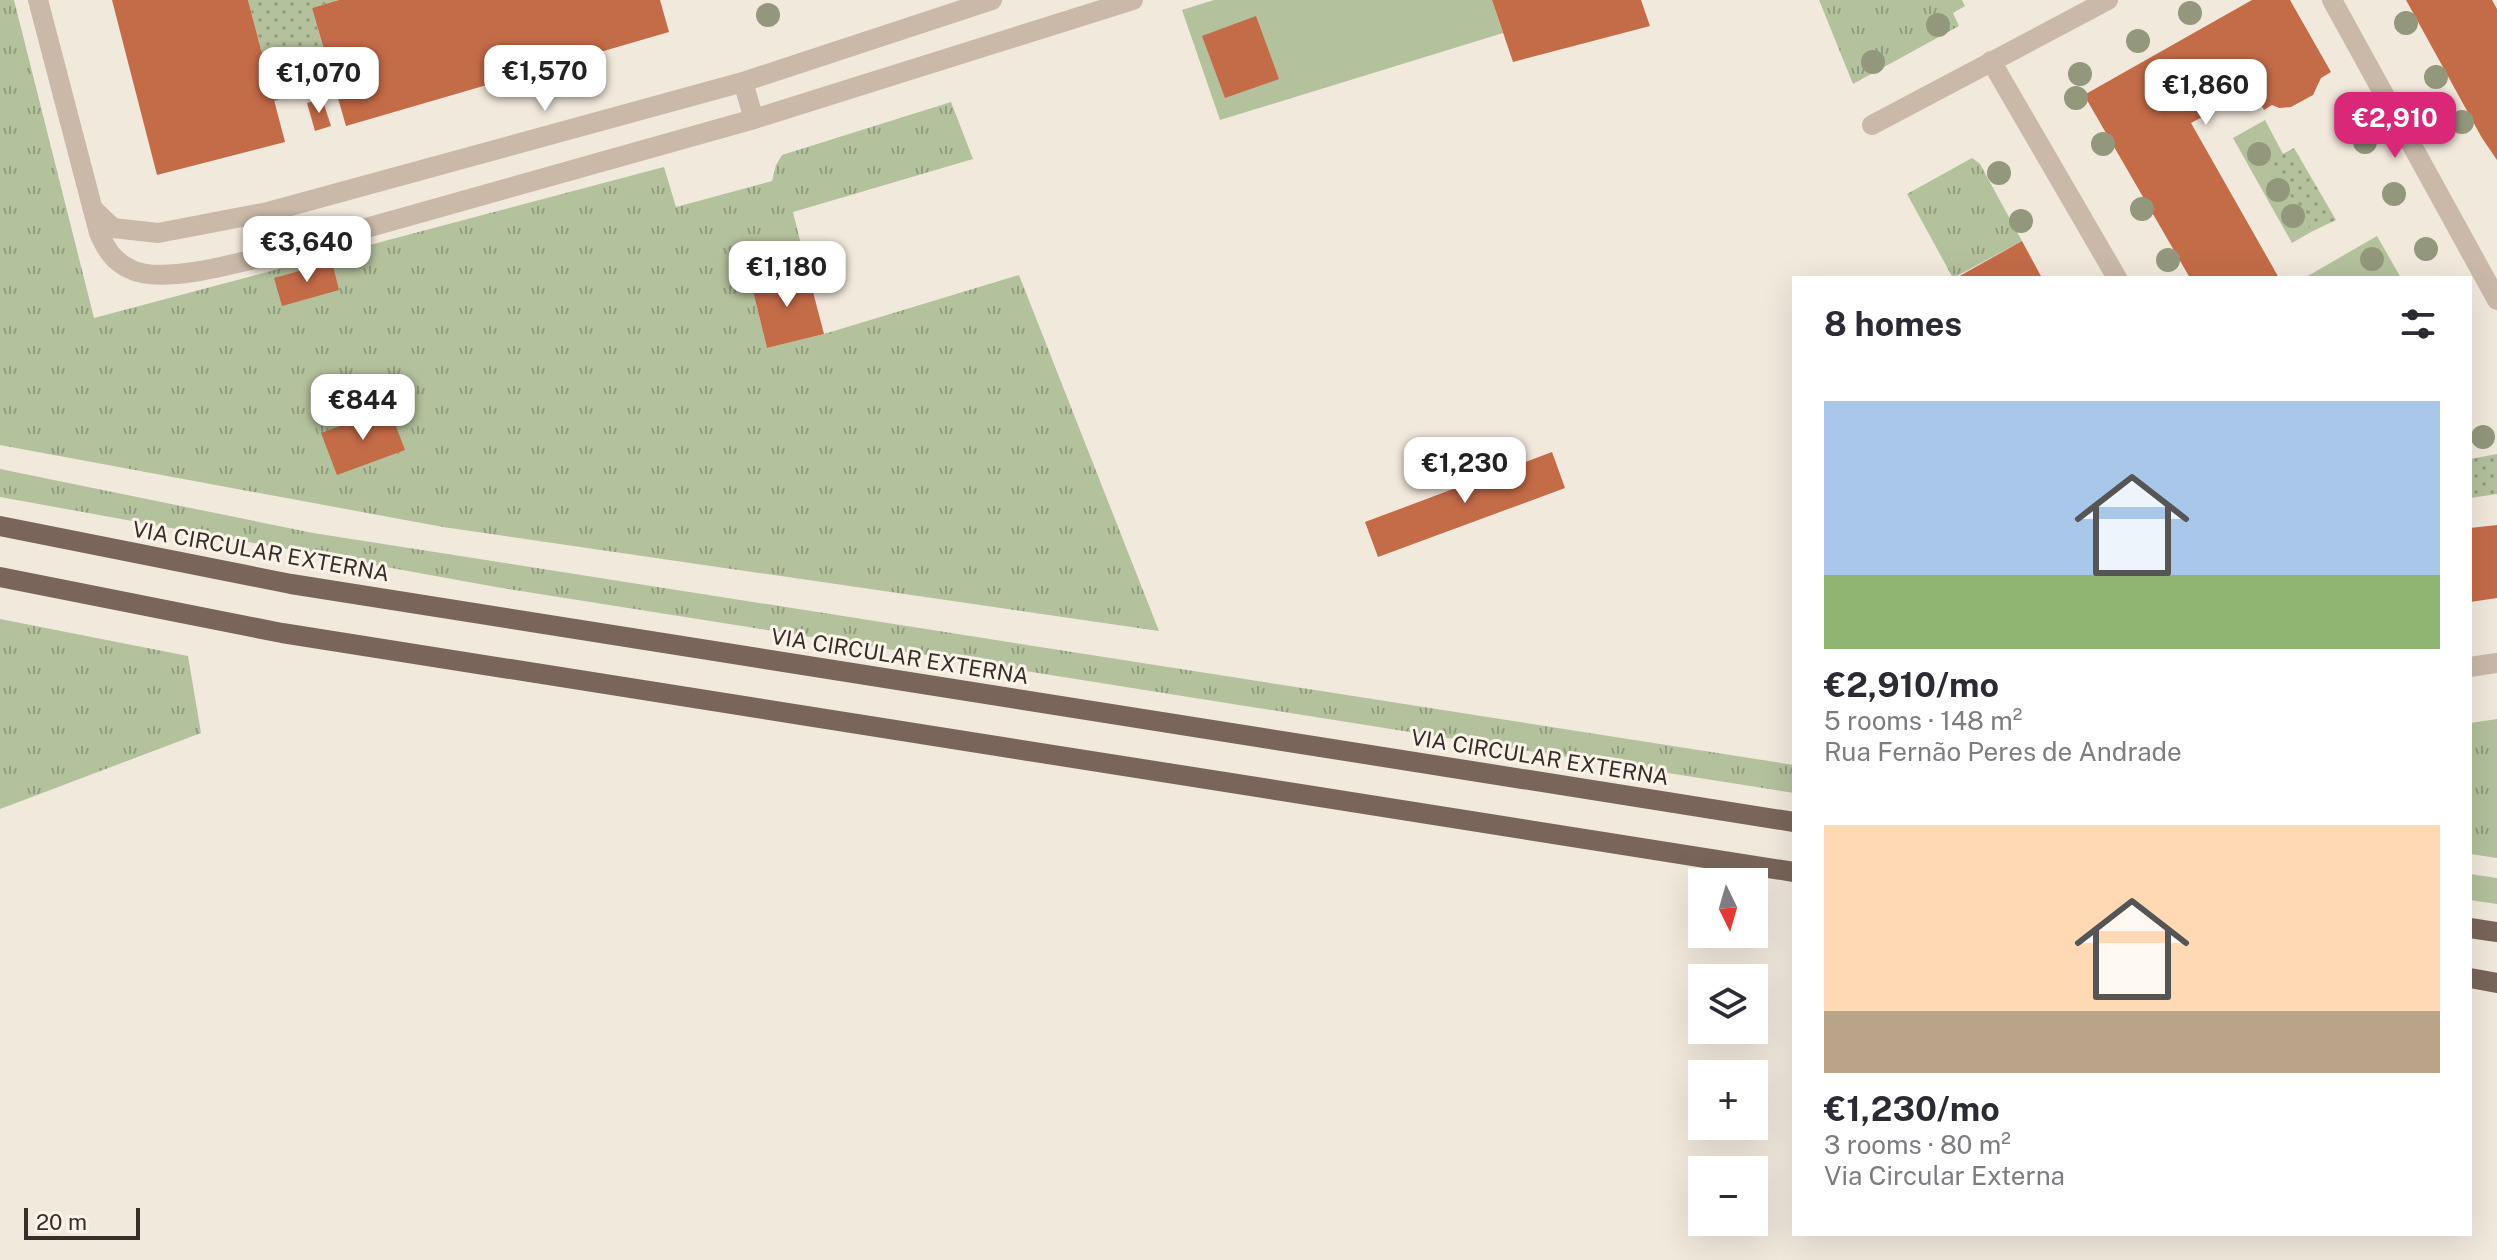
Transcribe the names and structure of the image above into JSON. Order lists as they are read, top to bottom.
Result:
{
  "streets": {
    "main road": ["VIA CIRCULAR EXTERNA"]
  },
  "scale_bar": "20 m",
  "north": "bottom",
  "page": {
    "price": [
      "€1,570",
      "€1,070",
      "€1,860",
      "€2,910",
      "€3,640",
      "€1,180",
      "€844",
      "€1,230"
    ],
    "heading": "8 homes",
    "list": [
      {
        "name": "€2,910/mo",
        "note": "5 rooms · 148 m² · Rua Fernão Peres de Andrade"
      },
      {
        "name": "€1,230/mo",
        "note": "3 rooms · 80 m² · Via Circular Externa"
      }
    ],
    "map_buttons": ["+", "−"],
    "scale": "20 m"
  }
}
